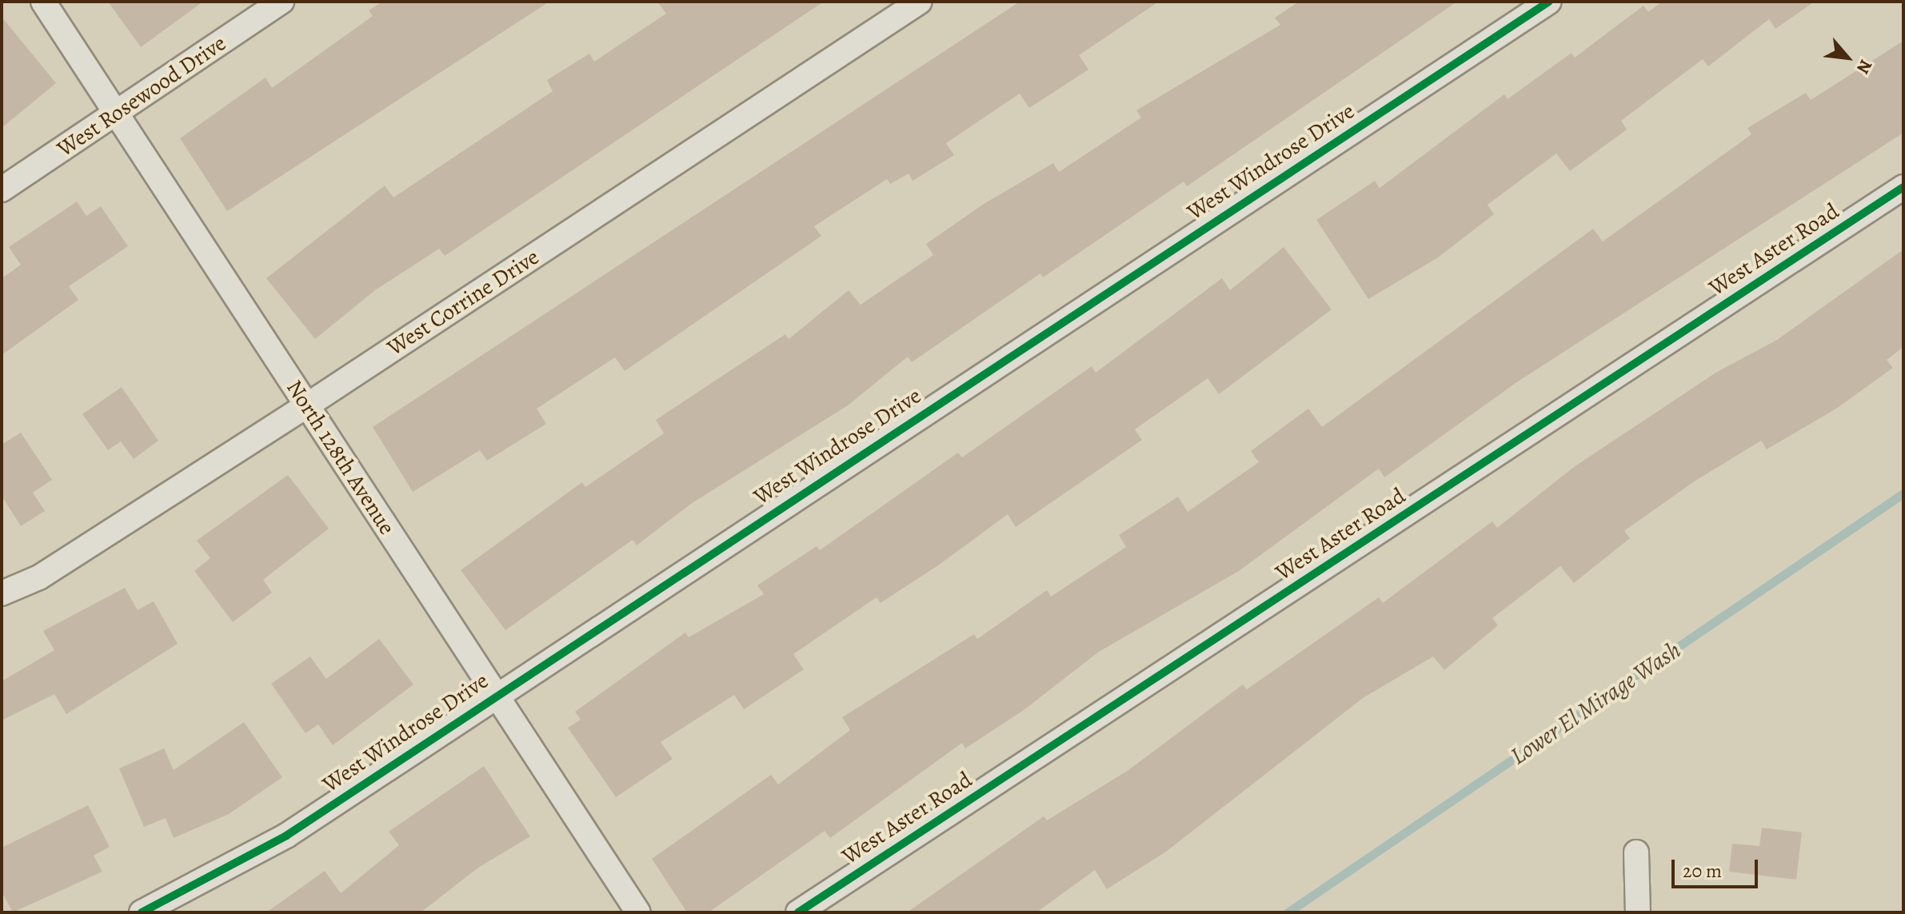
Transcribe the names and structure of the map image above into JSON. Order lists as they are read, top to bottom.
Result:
{
  "streets": {
    "street": [
      "West Rosewood Drive",
      "West Windrose Drive",
      "West Aster Road",
      "West Corrine Drive",
      "North 128th Avenue"
    ]
  },
  "crossings": [
    ["West Rosewood Drive", "North 128th Avenue"],
    ["West Windrose Drive", "North 128th Avenue"],
    ["West Corrine Drive", "North 128th Avenue"]
  ],
  "water": ["Lower El Mirage Wash"],
  "scale_bar": "20 m",
  "north": "bottom right"
}
